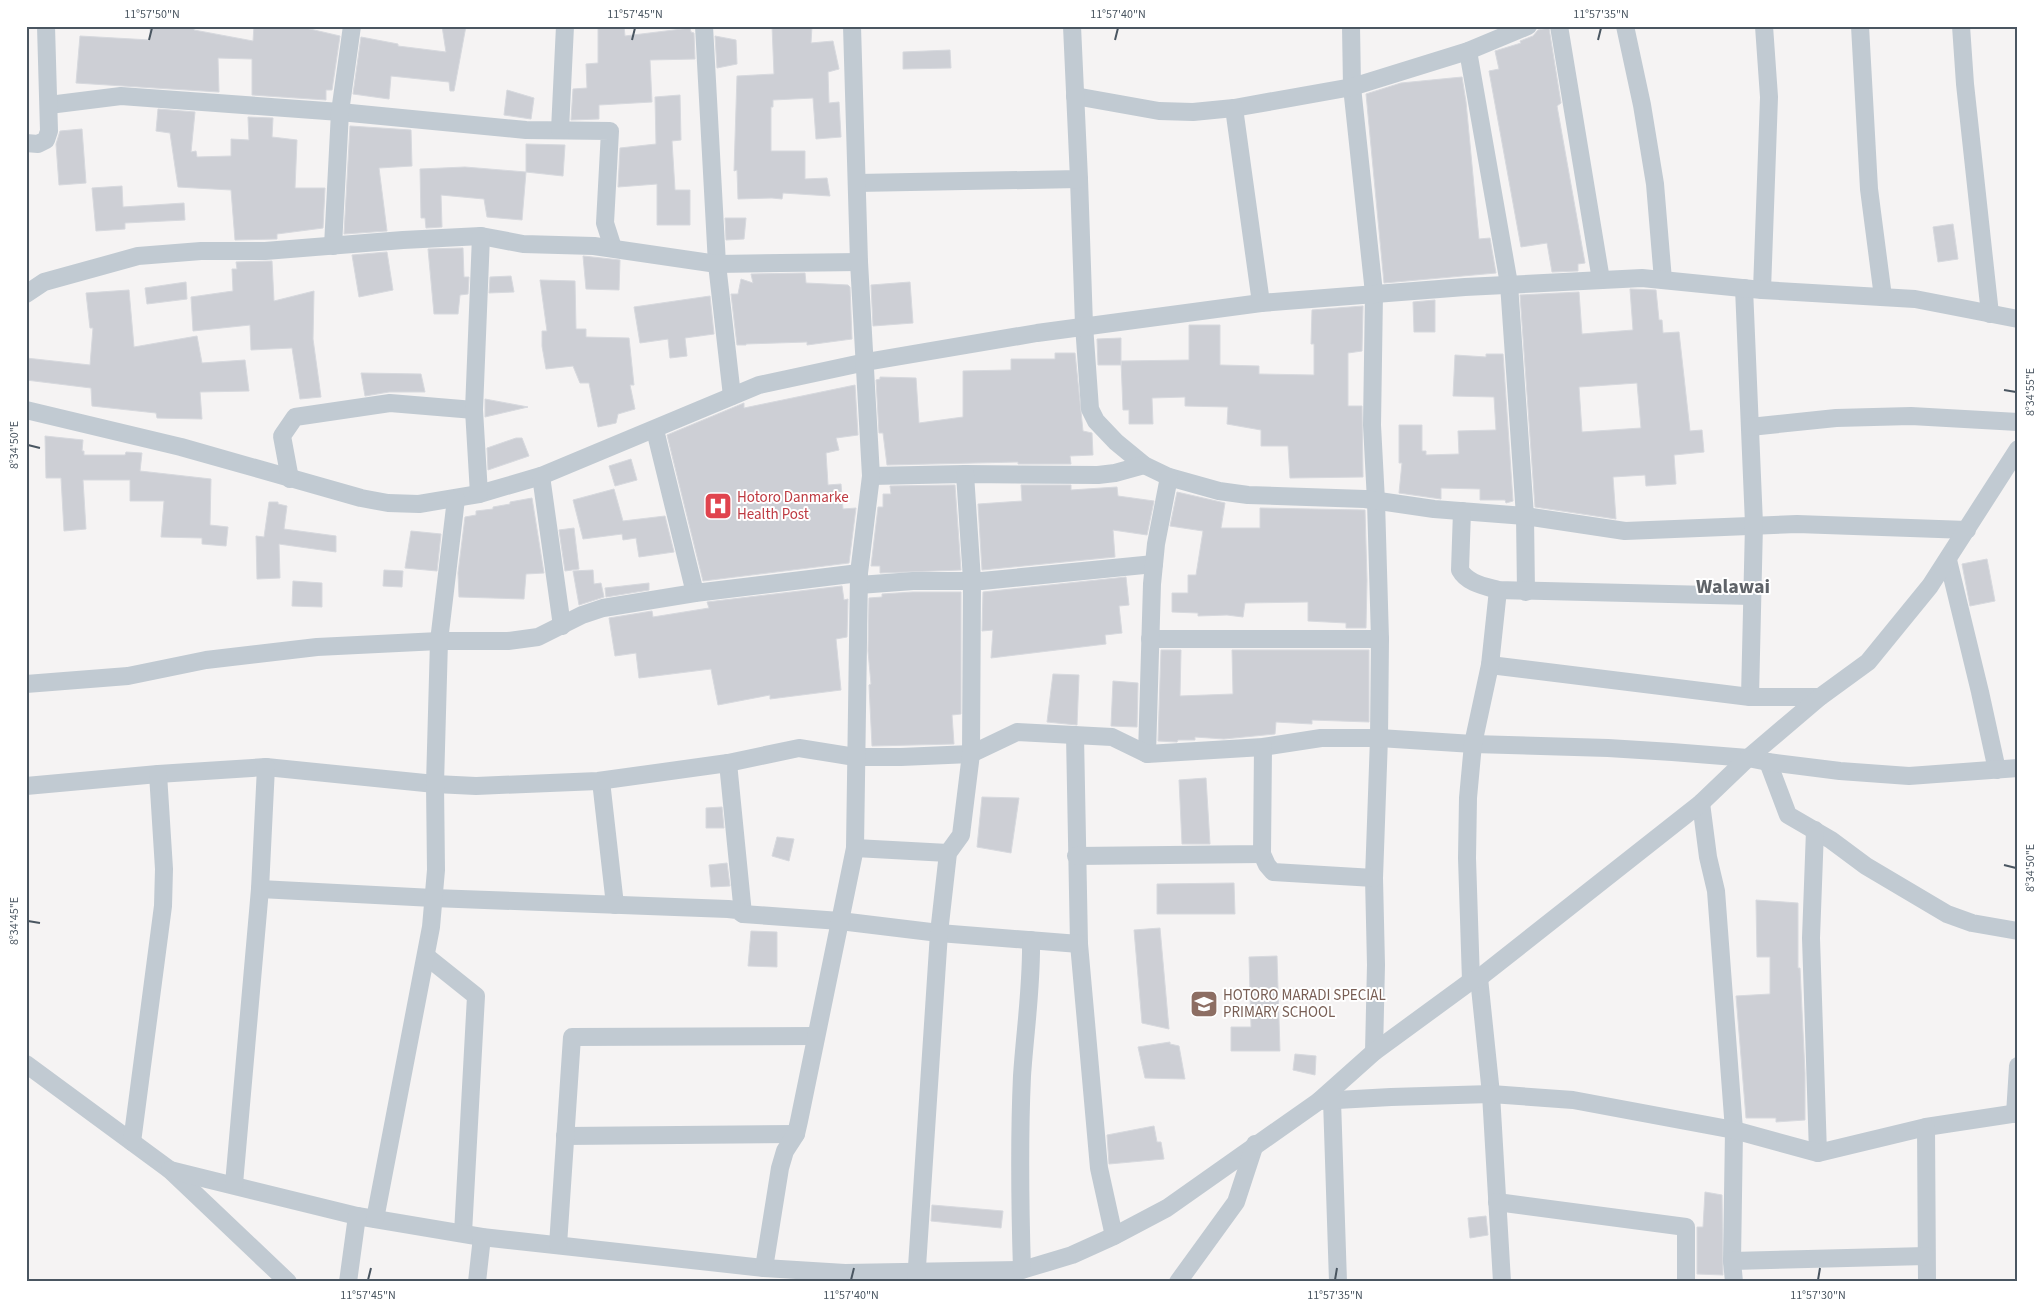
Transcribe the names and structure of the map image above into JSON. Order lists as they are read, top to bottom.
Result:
{
  "districts": ["Walawai"],
  "places": {
    "hospital": ["Hotoro Danmarke Health Post"],
    "school or university": ["HOTORO MARADI SPECIAL PRIMARY SCHOOL"]
  },
  "coordinates": [
    "11°57'50\"N",
    "11°57'45\"N",
    "11°57'40\"N",
    "11°57'35\"N",
    "8°34'55\"E",
    "8°34'50\"E",
    "8°34'45\"E",
    "11°57'30\"N"
  ]
}
